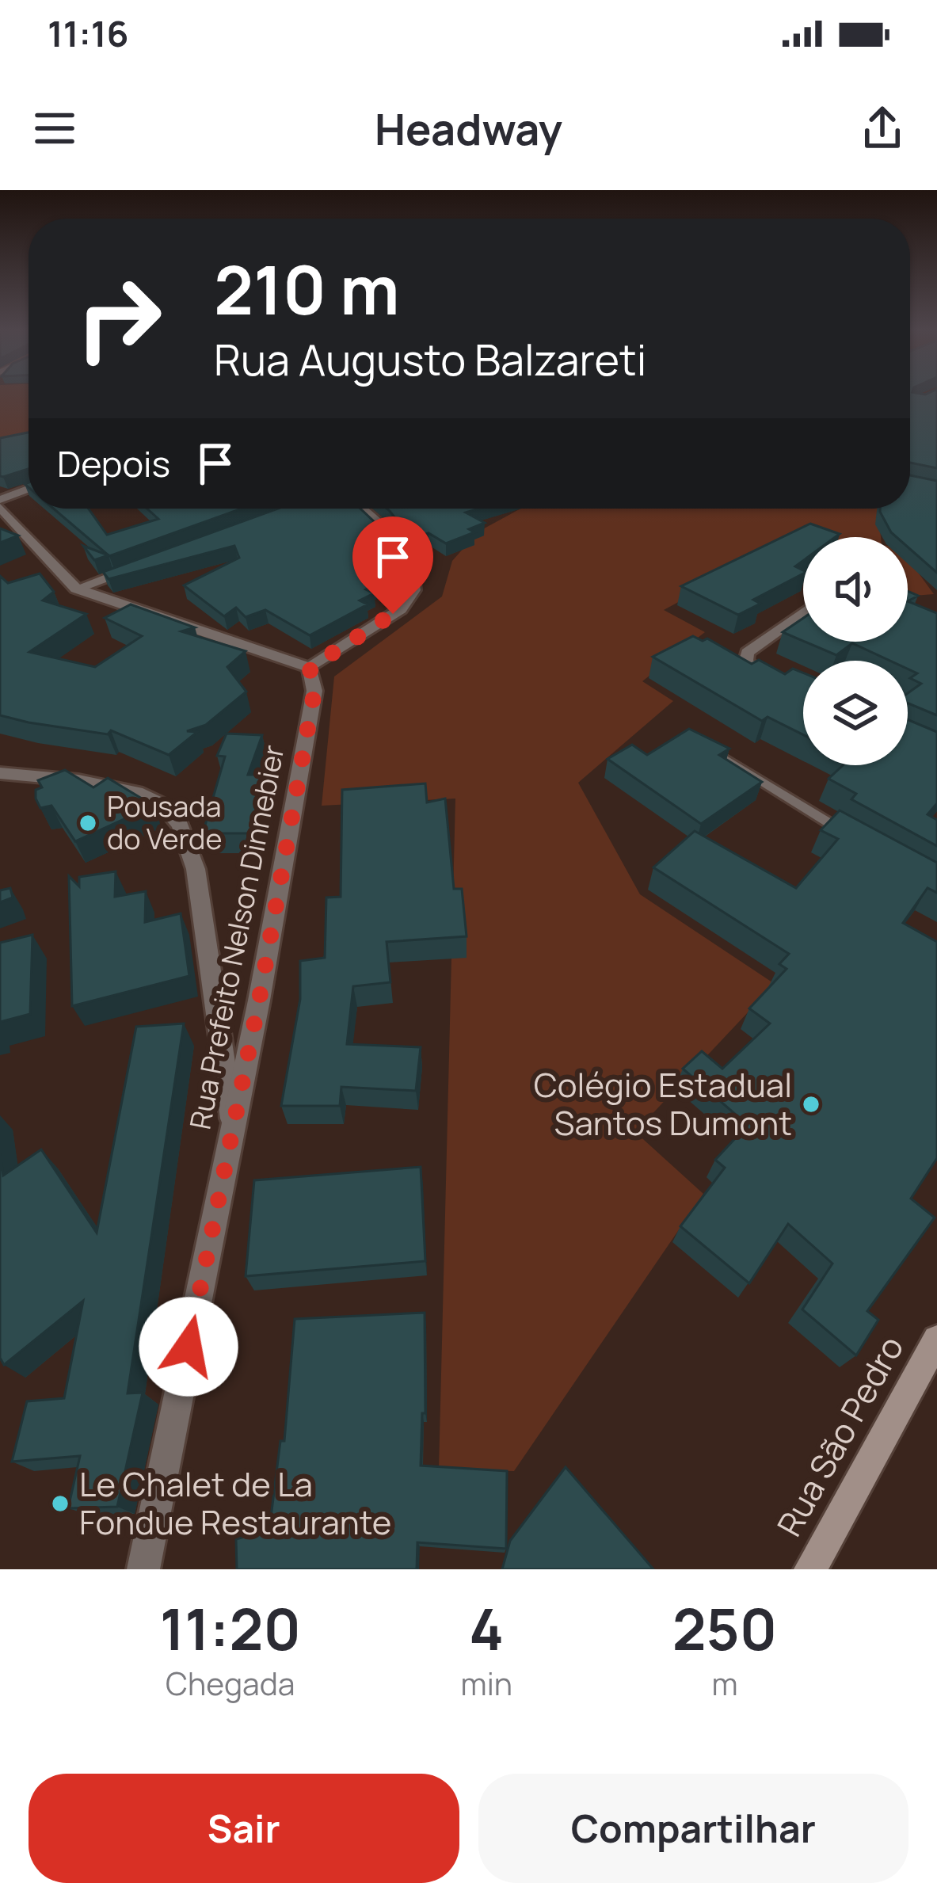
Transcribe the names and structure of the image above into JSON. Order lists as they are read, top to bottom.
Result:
{
  "streets": {
    "main road": ["Rua São Pedro"],
    "street": ["Rua Prefeito Nelson Dinnebier"]
  },
  "places": ["Pousada do Verde", "Colégio Estadual Santos Dumont", "Le Chalet de La Fondue Restaurante"],
  "page": {
    "status": "11:16",
    "header": "Headway",
    "turn": ["210 m", "Rua Augusto Balzareti"],
    "then": "Depois",
    "eta": [
      "11:20",
      "Chegada",
      "4",
      "min",
      "250",
      "m"
    ],
    "buttons": ["Sair", "Compartilhar"]
  }
}
